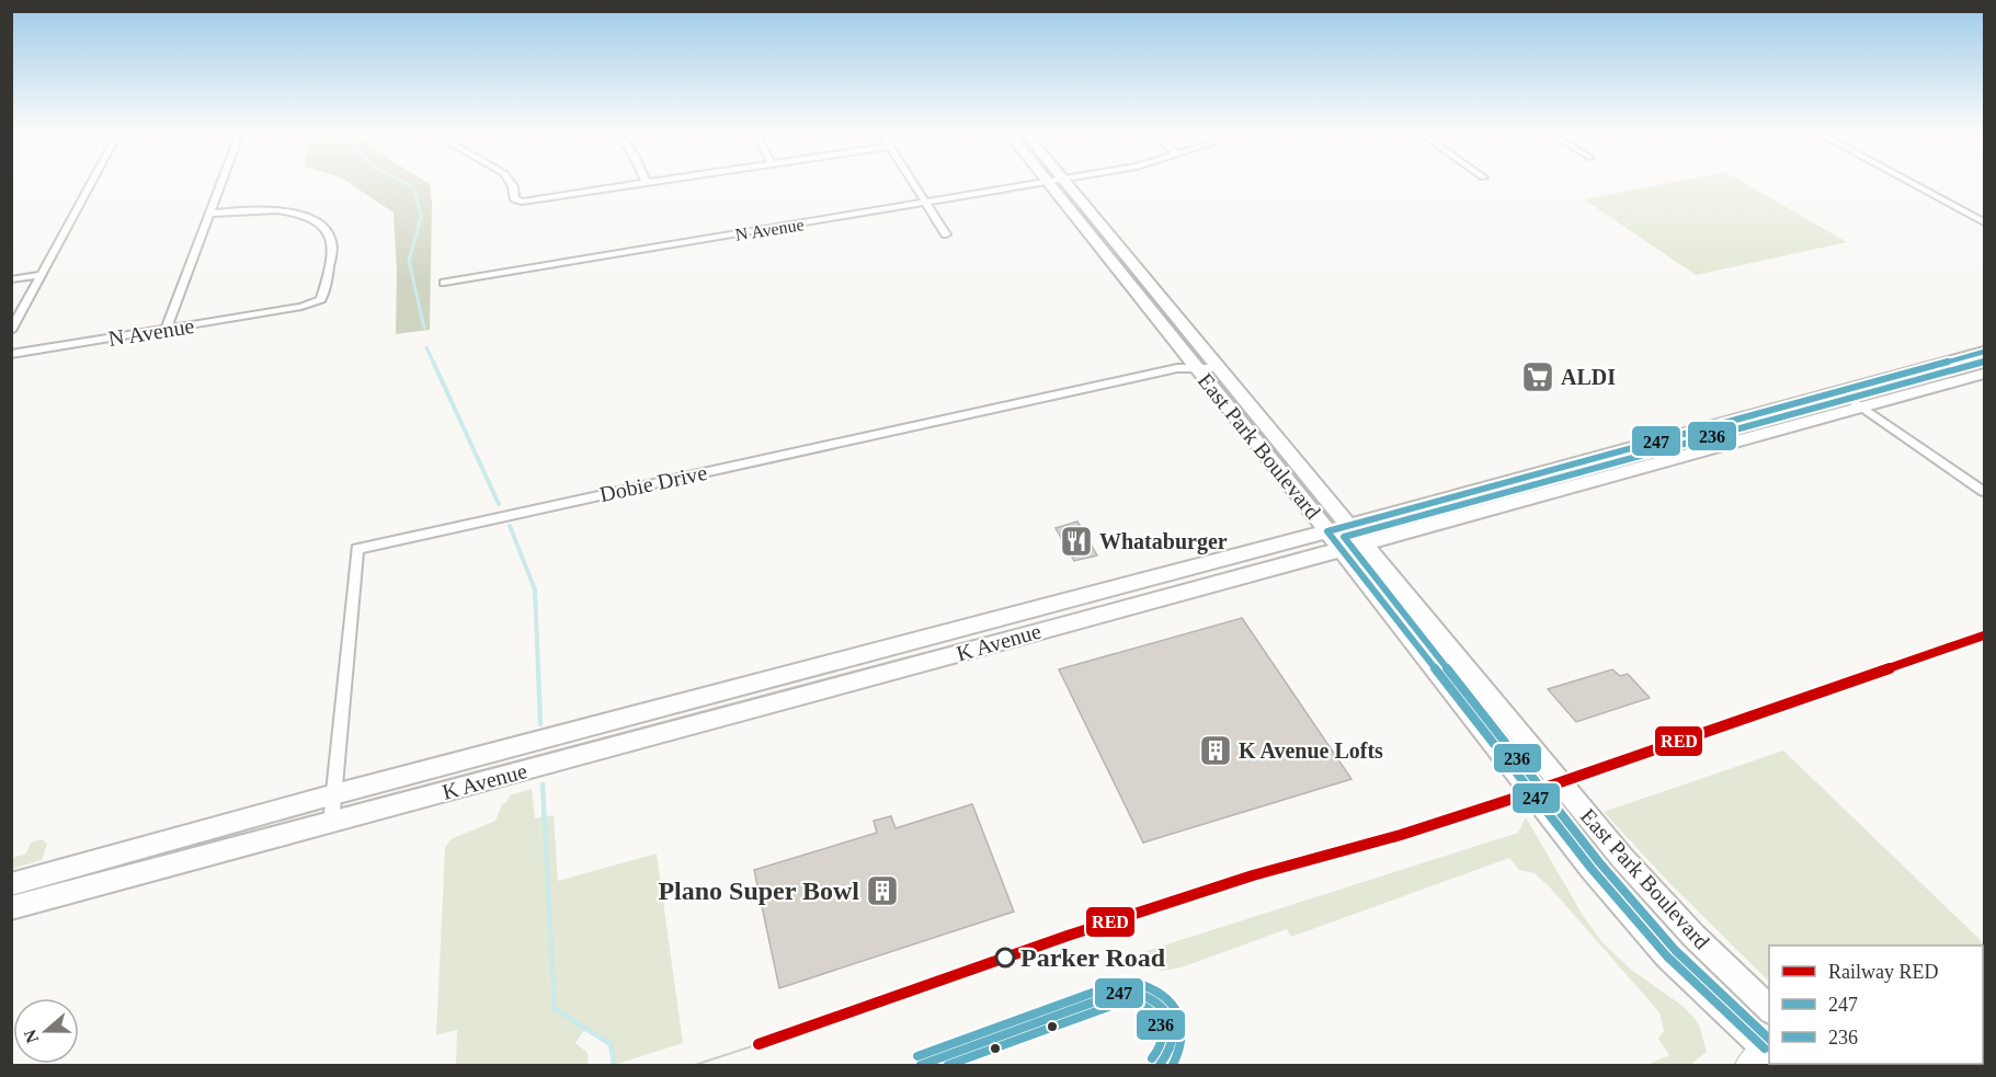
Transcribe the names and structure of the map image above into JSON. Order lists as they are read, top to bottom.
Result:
{
  "streets": {
    "main road": ["East Park Boulevard", "K Avenue"],
    "street": ["N Avenue", "Dobie Drive"]
  },
  "crossings": [
    ["East Park Boulevard", "Dobie Drive"],
    ["East Park Boulevard", "K Avenue"],
    ["Dobie Drive", "K Avenue"]
  ],
  "places": {
    "supermarket": ["ALDI"],
    "restaurant": ["Whataburger"],
    "building": ["K Avenue Lofts", "Plano Super Bowl"],
    "other": ["Parker Road"]
  },
  "lines": ["transit line 247", "transit line 236", "rail line RED"],
  "legend": ["Railway RED", "247", "236"],
  "north": "left"
}
